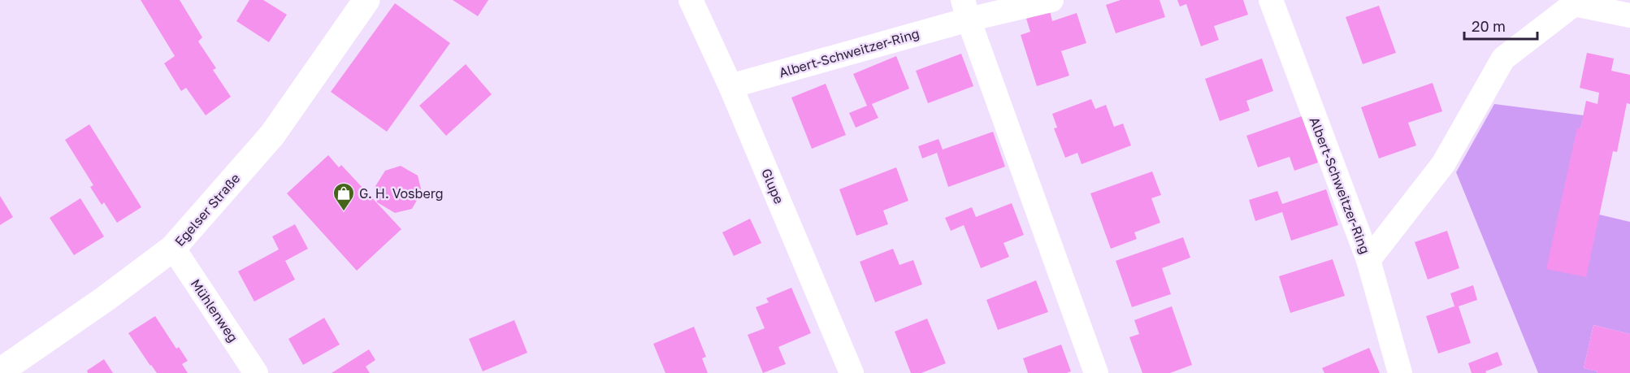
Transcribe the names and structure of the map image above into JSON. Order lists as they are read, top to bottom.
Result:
{
  "streets": {
    "main road": ["Egelser Straße"],
    "street": ["Albert-Schweitzer-Ring", "Glupe", "Mühlenweg"]
  },
  "crossings": [
    ["Albert-Schweitzer-Ring", "Glupe"],
    ["Egelser Straße", "Mühlenweg"]
  ],
  "places": {
    "shop": ["G. H. Vosberg"]
  },
  "scale_bar": "20 m"
}
